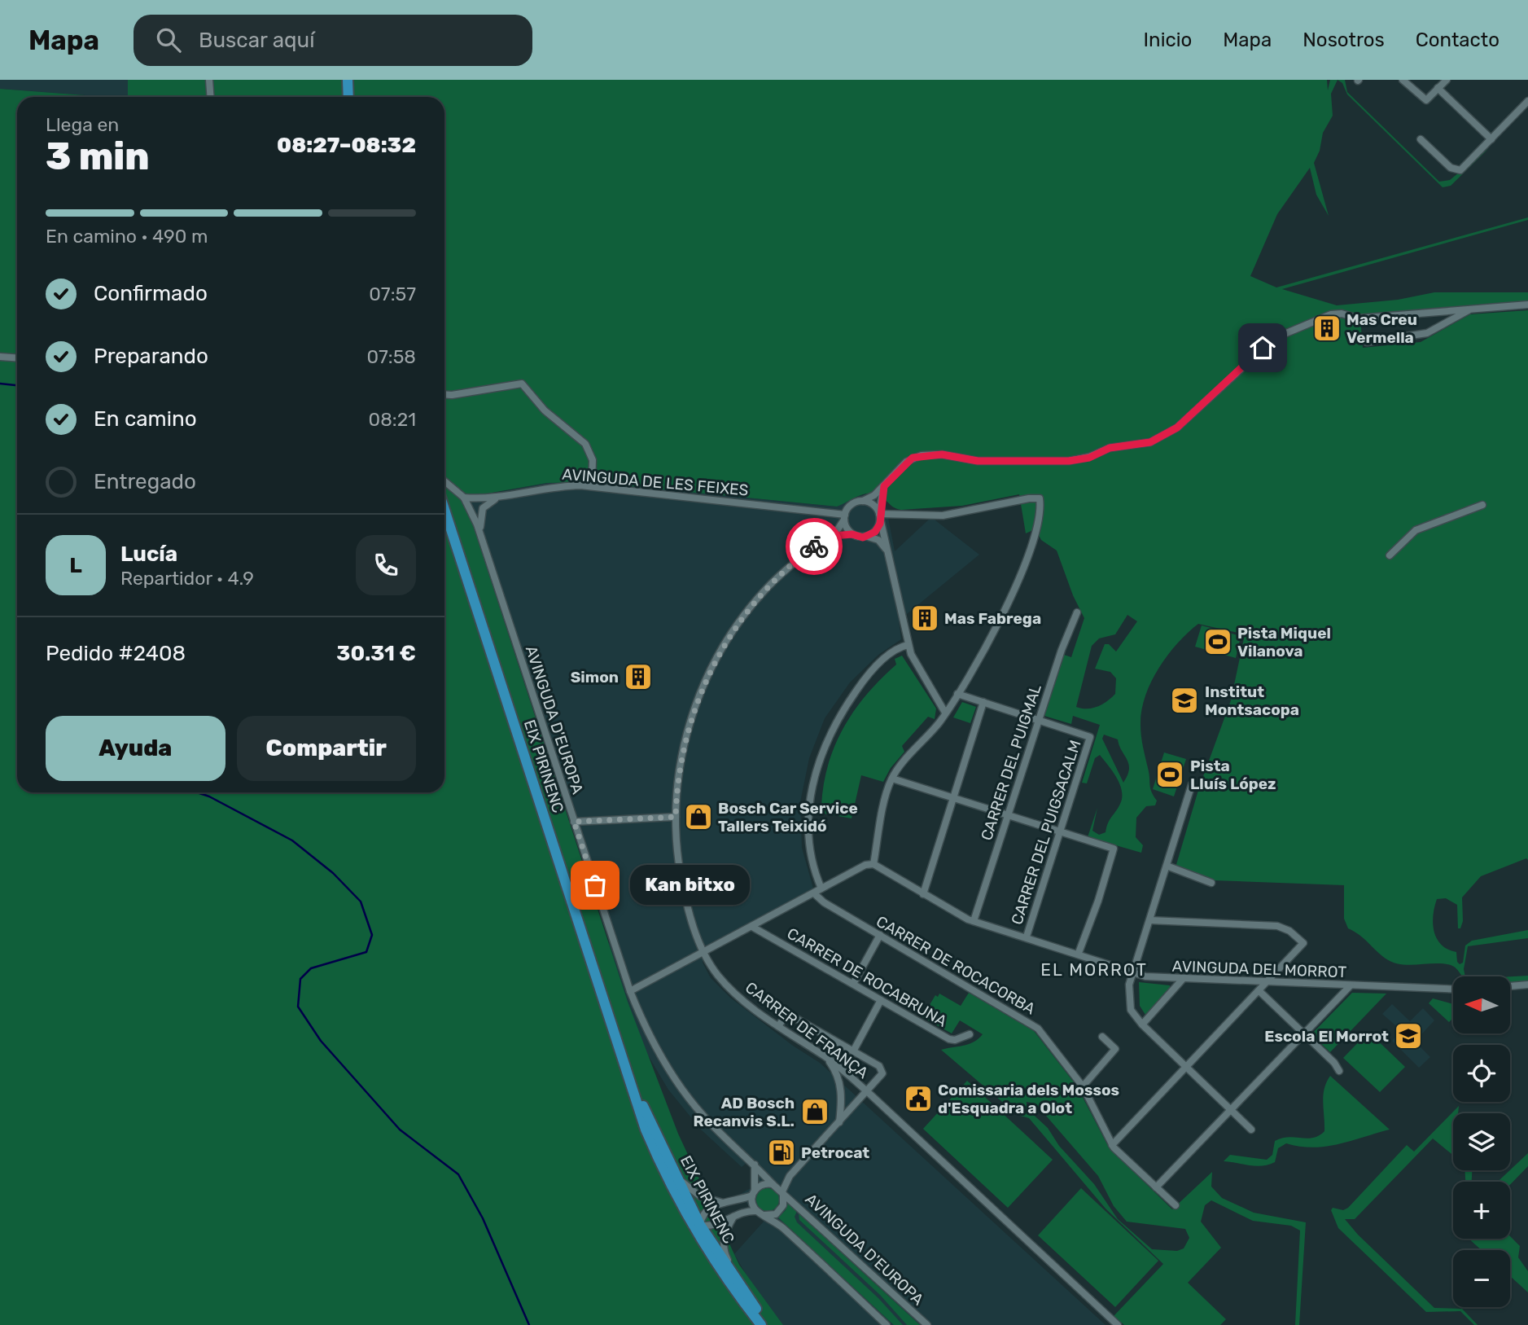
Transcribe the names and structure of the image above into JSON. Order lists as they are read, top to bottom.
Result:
{
  "streets": {
    "main road": ["EIX PIRINENC"],
    "street": [
      "AVINGUDA DE LES FEIXES",
      "AVINGUDA D'EUROPA",
      "CARRER DEL PUIGMAL",
      "CARRER DEL PUIGSACALM",
      "CARRER DE ROCACORBA",
      "AVINGUDA DEL MORROT",
      "CARRER DE ROCABRUNA",
      "CARRER DE FRANÇA"
    ]
  },
  "crossings": [
    ["AVINGUDA DE LES FEIXES", "AVINGUDA D'EUROPA"],
    ["AVINGUDA DE LES FEIXES", "CARRER DE FRANÇA"],
    ["CARRER DEL PUIGMAL", "CARRER DEL PUIGSACALM"],
    ["CARRER DEL PUIGMAL", "AVINGUDA DEL MORROT"],
    ["CARRER DEL PUIGSACALM", "AVINGUDA DEL MORROT"]
  ],
  "districts": ["EL MORROT"],
  "places": {
    "building": ["Mas Creu Vermella", "Mas Fabrega", "Simon"],
    "sports": ["Pista Miquel Vilanova", "Pista Lluís López"],
    "school or university": ["Institut Montsacopa", "Escola El Morrot"],
    "shop": ["Bosch Car Service Tallers Teixidó", "AD Bosch Recanvis S.L."],
    "other": ["Kan bitxo"],
    "public building": ["Comissaria dels Mossos d'Esquadra a Olot"],
    "fuel station": ["Petrocat"]
  },
  "north": "left",
  "page": {
    "header": "Mapa",
    "search": "Buscar aquí",
    "nav": [
      "Inicio",
      "Mapa",
      "Nosotros",
      "Contacto"
    ],
    "heading": ["3 min", "Llega en", "08:27–08:32"],
    "panel": [
      "Lucía",
      "Repartidor · 4.9",
      "Pedido #2408",
      "30.31 €"
    ],
    "bar": "En camino · 490 m",
    "list": [
      ["Confirmado", "07:57"],
      ["Preparando", "07:58"],
      ["En camino", "08:21"],
      "Entregado"
    ],
    "round": "L",
    "buttons": ["Ayuda", "Compartir"],
    "bubble": "Kan bitxo",
    "map_buttons": ["+", "−"]
  }
}
